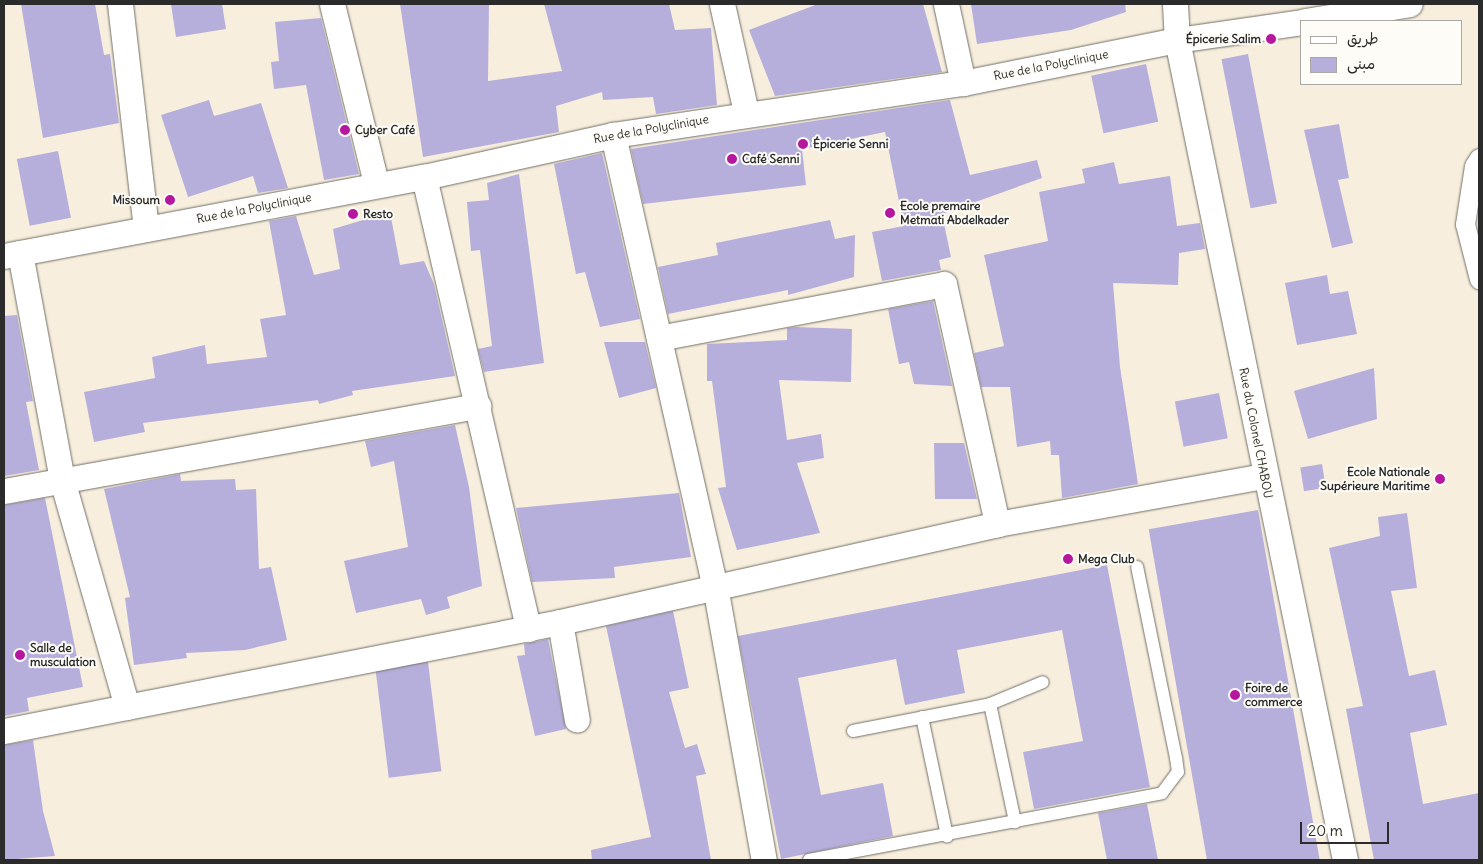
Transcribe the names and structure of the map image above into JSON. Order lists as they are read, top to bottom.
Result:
{
  "streets": {
    "street": ["Rue de la Polyclinique", "Rue du Colonel CHABOU"]
  },
  "crossings": [
    ["Rue de la Polyclinique", "Rue du Colonel CHABOU"]
  ],
  "places": [
    "Épicerie Salim",
    "Cyber Café",
    "Épicerie Senni",
    "Café Senni",
    "Missoum",
    "Ecole premaire Metmati Abdelkader",
    "Resto",
    "Ecole Nationale Supérieure Maritime",
    "Mega Club",
    "Salle de musculation",
    "Foire de commerce"
  ],
  "legend": ["طريق", "مبنى"],
  "scale_bar": "20 m"
}
